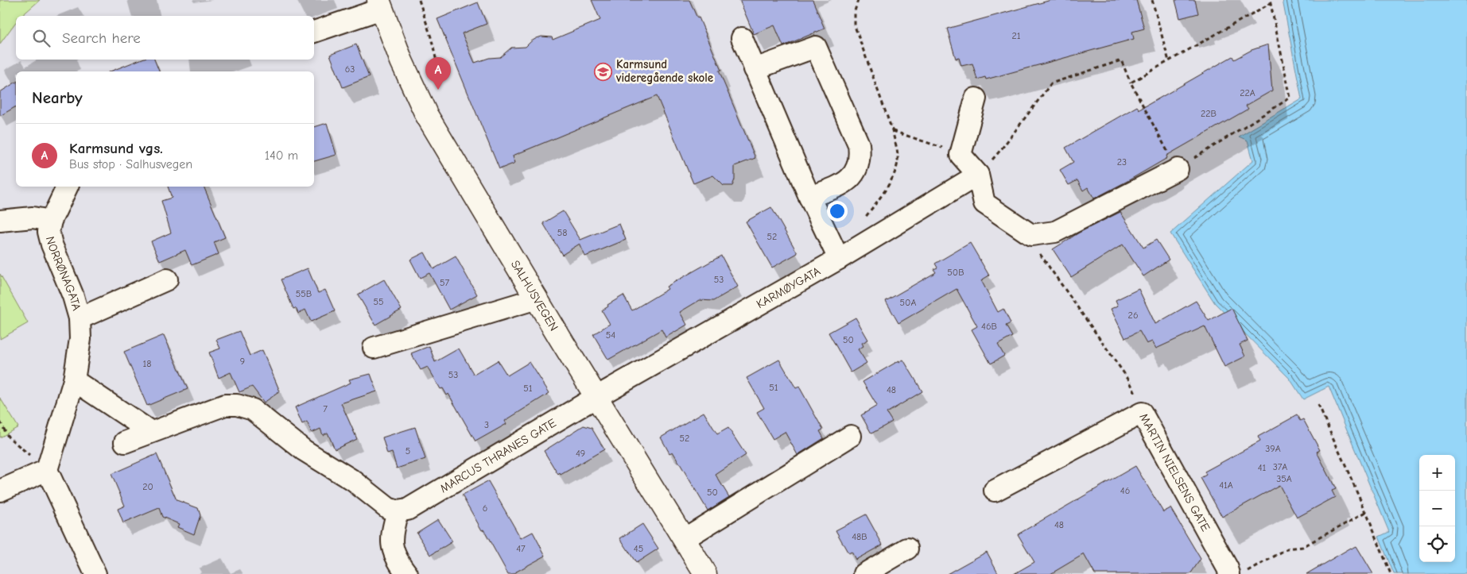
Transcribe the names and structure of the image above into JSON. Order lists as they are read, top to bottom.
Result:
{
  "streets": {
    "main road": ["SALHUSVEGEN"],
    "street": [
      "NORRØNAGATA",
      "KARMØYGATA",
      "MARCUS THRANES GATE",
      "MARTIN NIELSENS GATE"
    ]
  },
  "crossings": [
    ["KARMØYGATA", "SALHUSVEGEN"],
    ["KARMØYGATA", "MARCUS THRANES GATE"],
    ["SALHUSVEGEN", "MARCUS THRANES GATE"]
  ],
  "places": {
    "school or university": ["Karmsund videregående skole"]
  },
  "house_numbers": [
    "21",
    "63",
    "22A",
    "22B",
    "23",
    "58",
    "52",
    "50B",
    "53",
    "57",
    "55B",
    "55",
    "50A",
    "26",
    "46B",
    "54",
    "50",
    "9",
    "18",
    "53",
    "51",
    "51",
    "48",
    "7",
    "3",
    "52",
    "39A",
    "5",
    "49",
    "37A",
    "41",
    "35A",
    "41A",
    "20",
    "46",
    "50",
    "6",
    "48",
    "48B",
    "47",
    "45"
  ],
  "page": {
    "search": "Search here",
    "pins": "A",
    "heading": "Nearby",
    "list": [
      {
        "mark": "A",
        "name": "Karmsund vgs.",
        "note": "Bus stop · Salhusvegen",
        "value": "140 m"
      }
    ],
    "map_buttons": ["+", "−"]
  }
}
